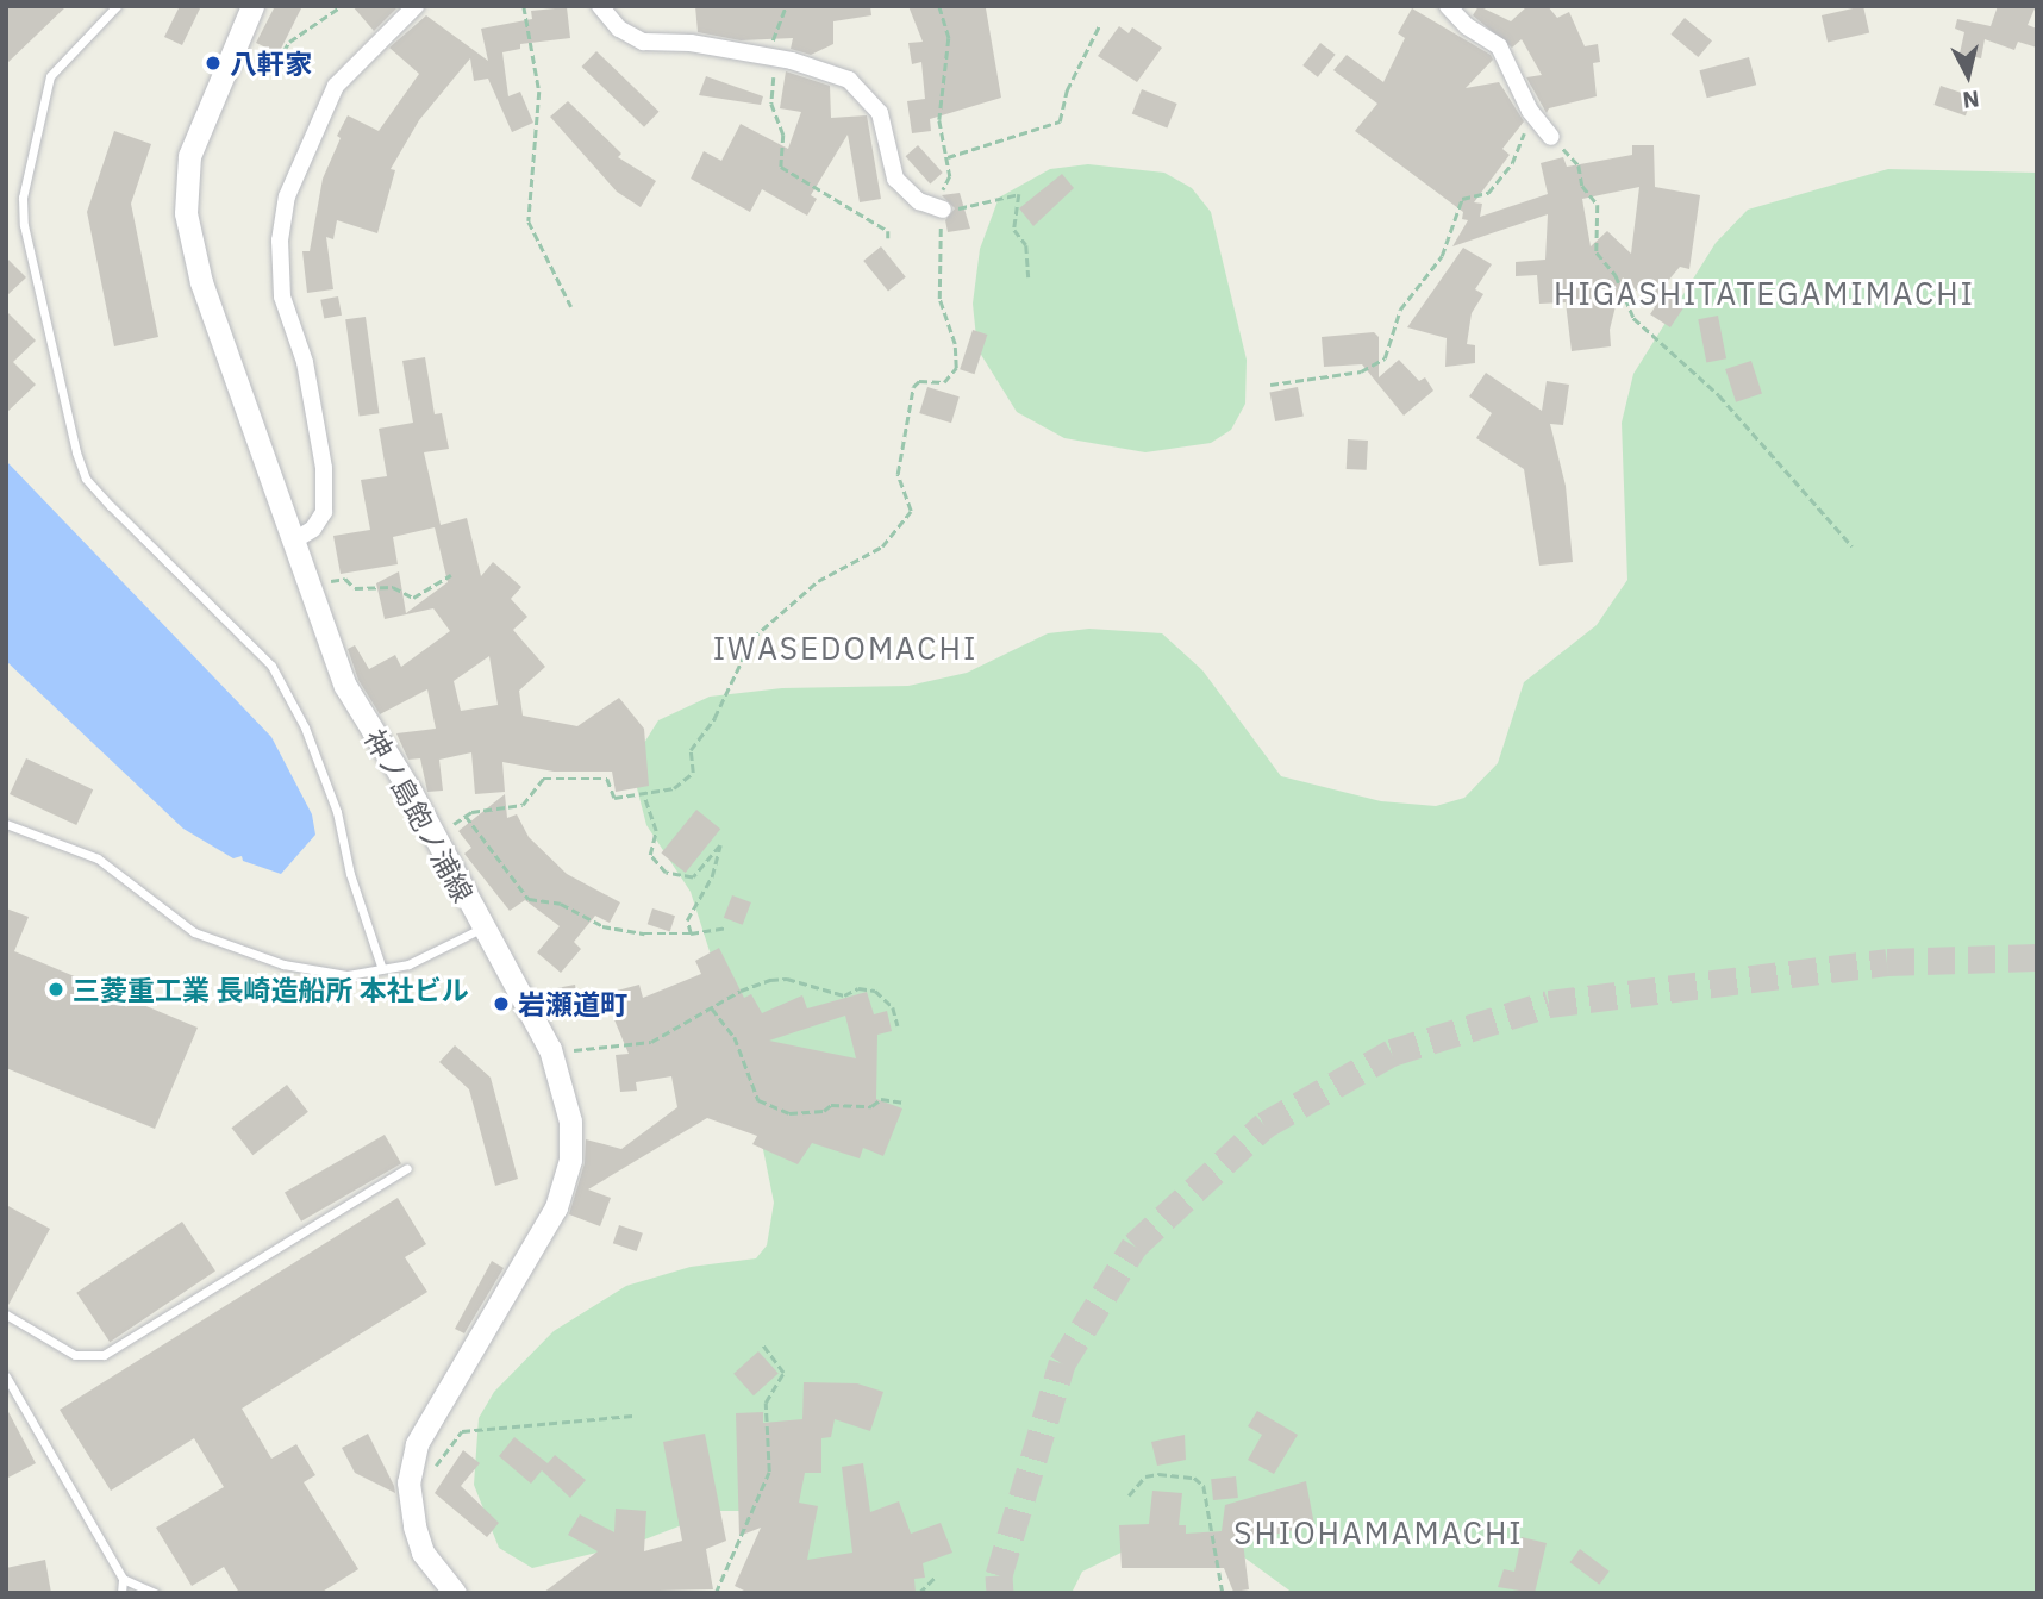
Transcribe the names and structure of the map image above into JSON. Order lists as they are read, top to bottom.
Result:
{
  "streets": {
    "main road": ["神ノ島飽ノ浦線"]
  },
  "districts": ["HIGASHITATEGAMIMACHI", "IWASEDOMACHI", "SHIOHAMAMACHI"],
  "places": ["八軒家", "三菱重工業 長崎造船所 本社ビル", "岩瀬道町"],
  "north": "bottom"
}
